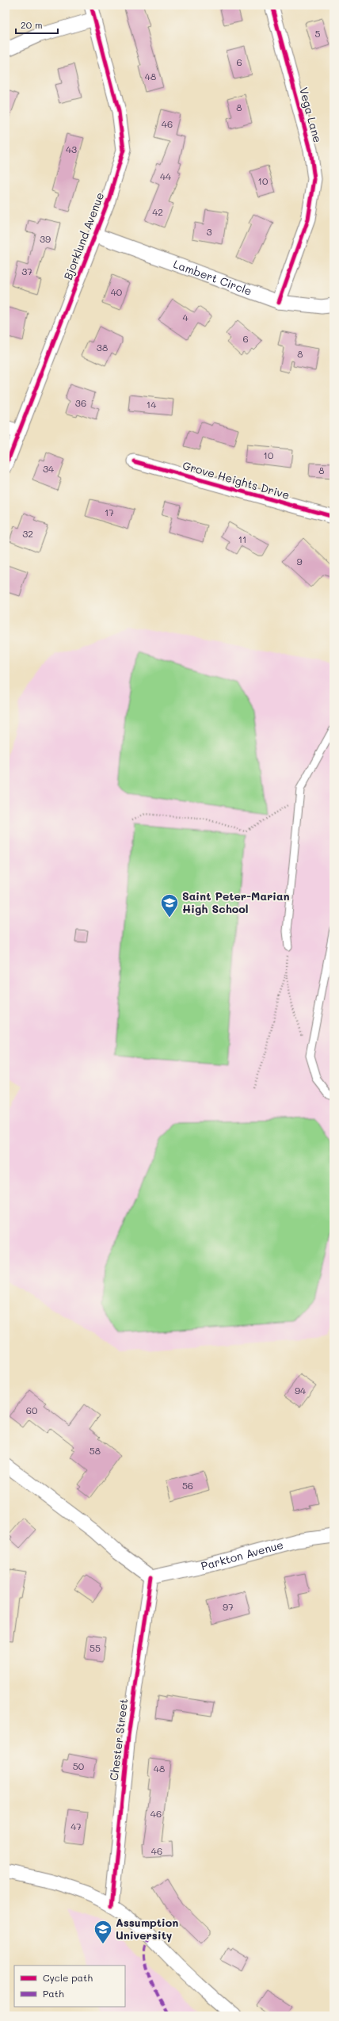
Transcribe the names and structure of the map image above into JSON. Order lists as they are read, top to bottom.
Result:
{
  "streets": {
    "street": [
      "Vega Lane",
      "Bjorklund Avenue",
      "Lambert Circle",
      "Grove Heights Drive",
      "Parkton Avenue",
      "Chester Street"
    ]
  },
  "crossings": [
    ["Vega Lane", "Lambert Circle"],
    ["Bjorklund Avenue", "Lambert Circle"],
    ["Parkton Avenue", "Chester Street"]
  ],
  "places": {
    "school or university": ["Saint Peter-Marian High School", "Assumption University"]
  },
  "house_numbers": [
    "5",
    "6",
    "48",
    "8",
    "46",
    "43",
    "44",
    "10",
    "42",
    "3",
    "39",
    "37",
    "40",
    "4",
    "6",
    "38",
    "8",
    "36",
    "14",
    "10",
    "34",
    "8",
    "17",
    "32",
    "11",
    "9",
    "94",
    "60",
    "58",
    "56",
    "97",
    "55",
    "50",
    "48",
    "46",
    "47",
    "46"
  ],
  "legend": ["Cycle path", "Path"],
  "scale_bar": "20 m"
}
